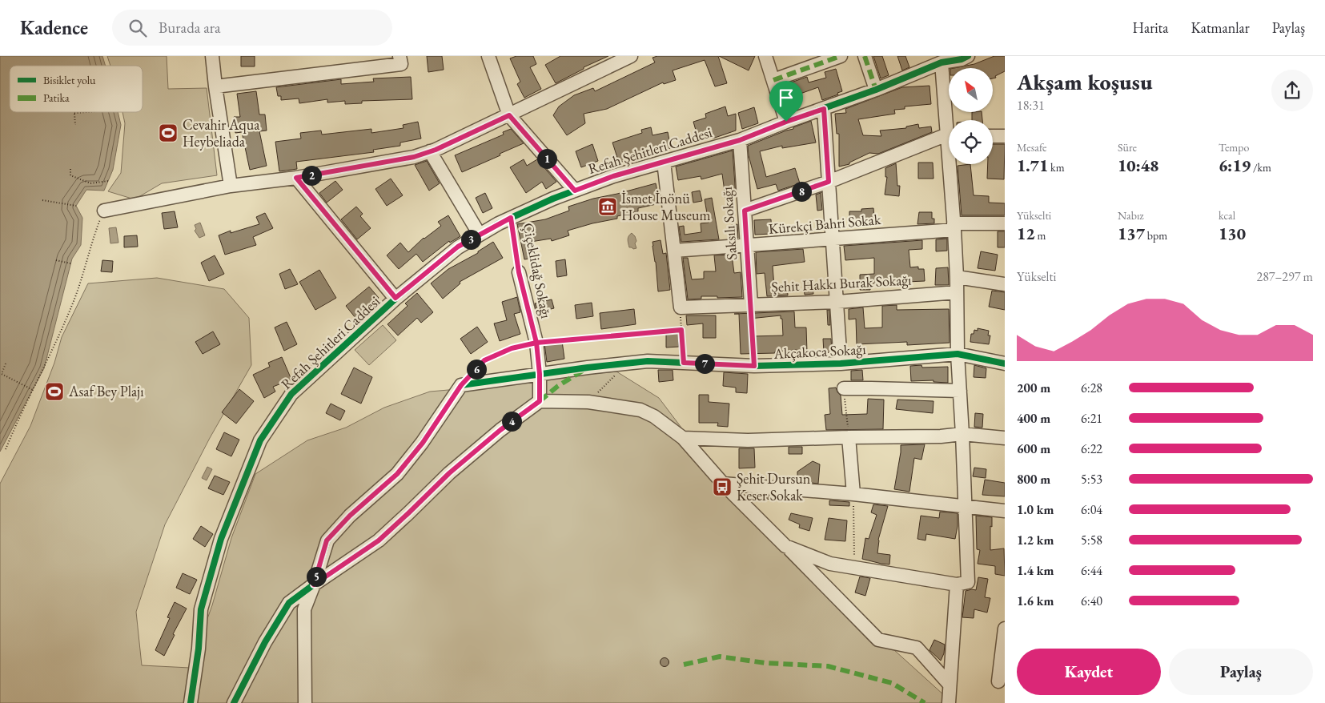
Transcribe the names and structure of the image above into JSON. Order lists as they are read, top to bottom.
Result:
{
  "streets": {
    "street": [
      "Refah Şehitleri Caddesi",
      "Saksılı Sokağı",
      "Kürekçi Bahri Sokak",
      "Çiçeklidağ Sokağı",
      "Şehit Hakkı Burak Sokağı",
      "Akçakoca Sokağı"
    ]
  },
  "crossings": [
    ["Refah Şehitleri Caddesi", "Saksılı Sokağı"],
    ["Refah Şehitleri Caddesi", "Çiçeklidağ Sokağı"],
    ["Saksılı Sokağı", "Kürekçi Bahri Sokak"],
    ["Saksılı Sokağı", "Şehit Hakkı Burak Sokağı"],
    ["Kürekçi Bahri Sokak", "Şehit Hakkı Burak Sokağı"],
    ["Çiçeklidağ Sokağı", "Akçakoca Sokağı"]
  ],
  "places": {
    "sports": ["Cevahir Aqua Heybeliada", "Asaf Bey Plajı"],
    "museum": ["İsmet İnönü House Museum"],
    "bus stop": ["Şehit Dursun Keser Sokak"]
  },
  "legend": ["Bisiklet yolu", "Patika"],
  "north": "top left",
  "page": {
    "header": "Kadence",
    "search": "Burada ara",
    "nav": ["Harita", "Katmanlar", "Paylaş"],
    "heading": ["Akşam koşusu", "18:31"],
    "stats": [
      ["Mesafe", "1.71 km"],
      ["Süre", "10:48"],
      ["Tempo", "6:19 /km"],
      ["Yükselti", "12 m"],
      ["Nabız", "137 bpm"],
      ["kcal", "130"]
    ],
    "pins": [
      "1",
      "2",
      "8",
      "3",
      "7",
      "6",
      "4",
      "5"
    ],
    "chart": ["Yükselti", "287–297 m"],
    "list": [
      {
        "name": "200 m",
        "note": "6:28"
      },
      {
        "name": "400 m",
        "note": "6:21"
      },
      {
        "name": "600 m",
        "note": "6:22"
      },
      {
        "name": "800 m",
        "note": "5:53"
      },
      {
        "name": "1.0 km",
        "note": "6:04"
      },
      {
        "name": "1.2 km",
        "note": "5:58"
      },
      {
        "name": "1.4 km",
        "note": "6:44"
      },
      {
        "name": "1.6 km",
        "note": "6:40"
      }
    ],
    "buttons": ["Kaydet", "Paylaş"]
  }
}
